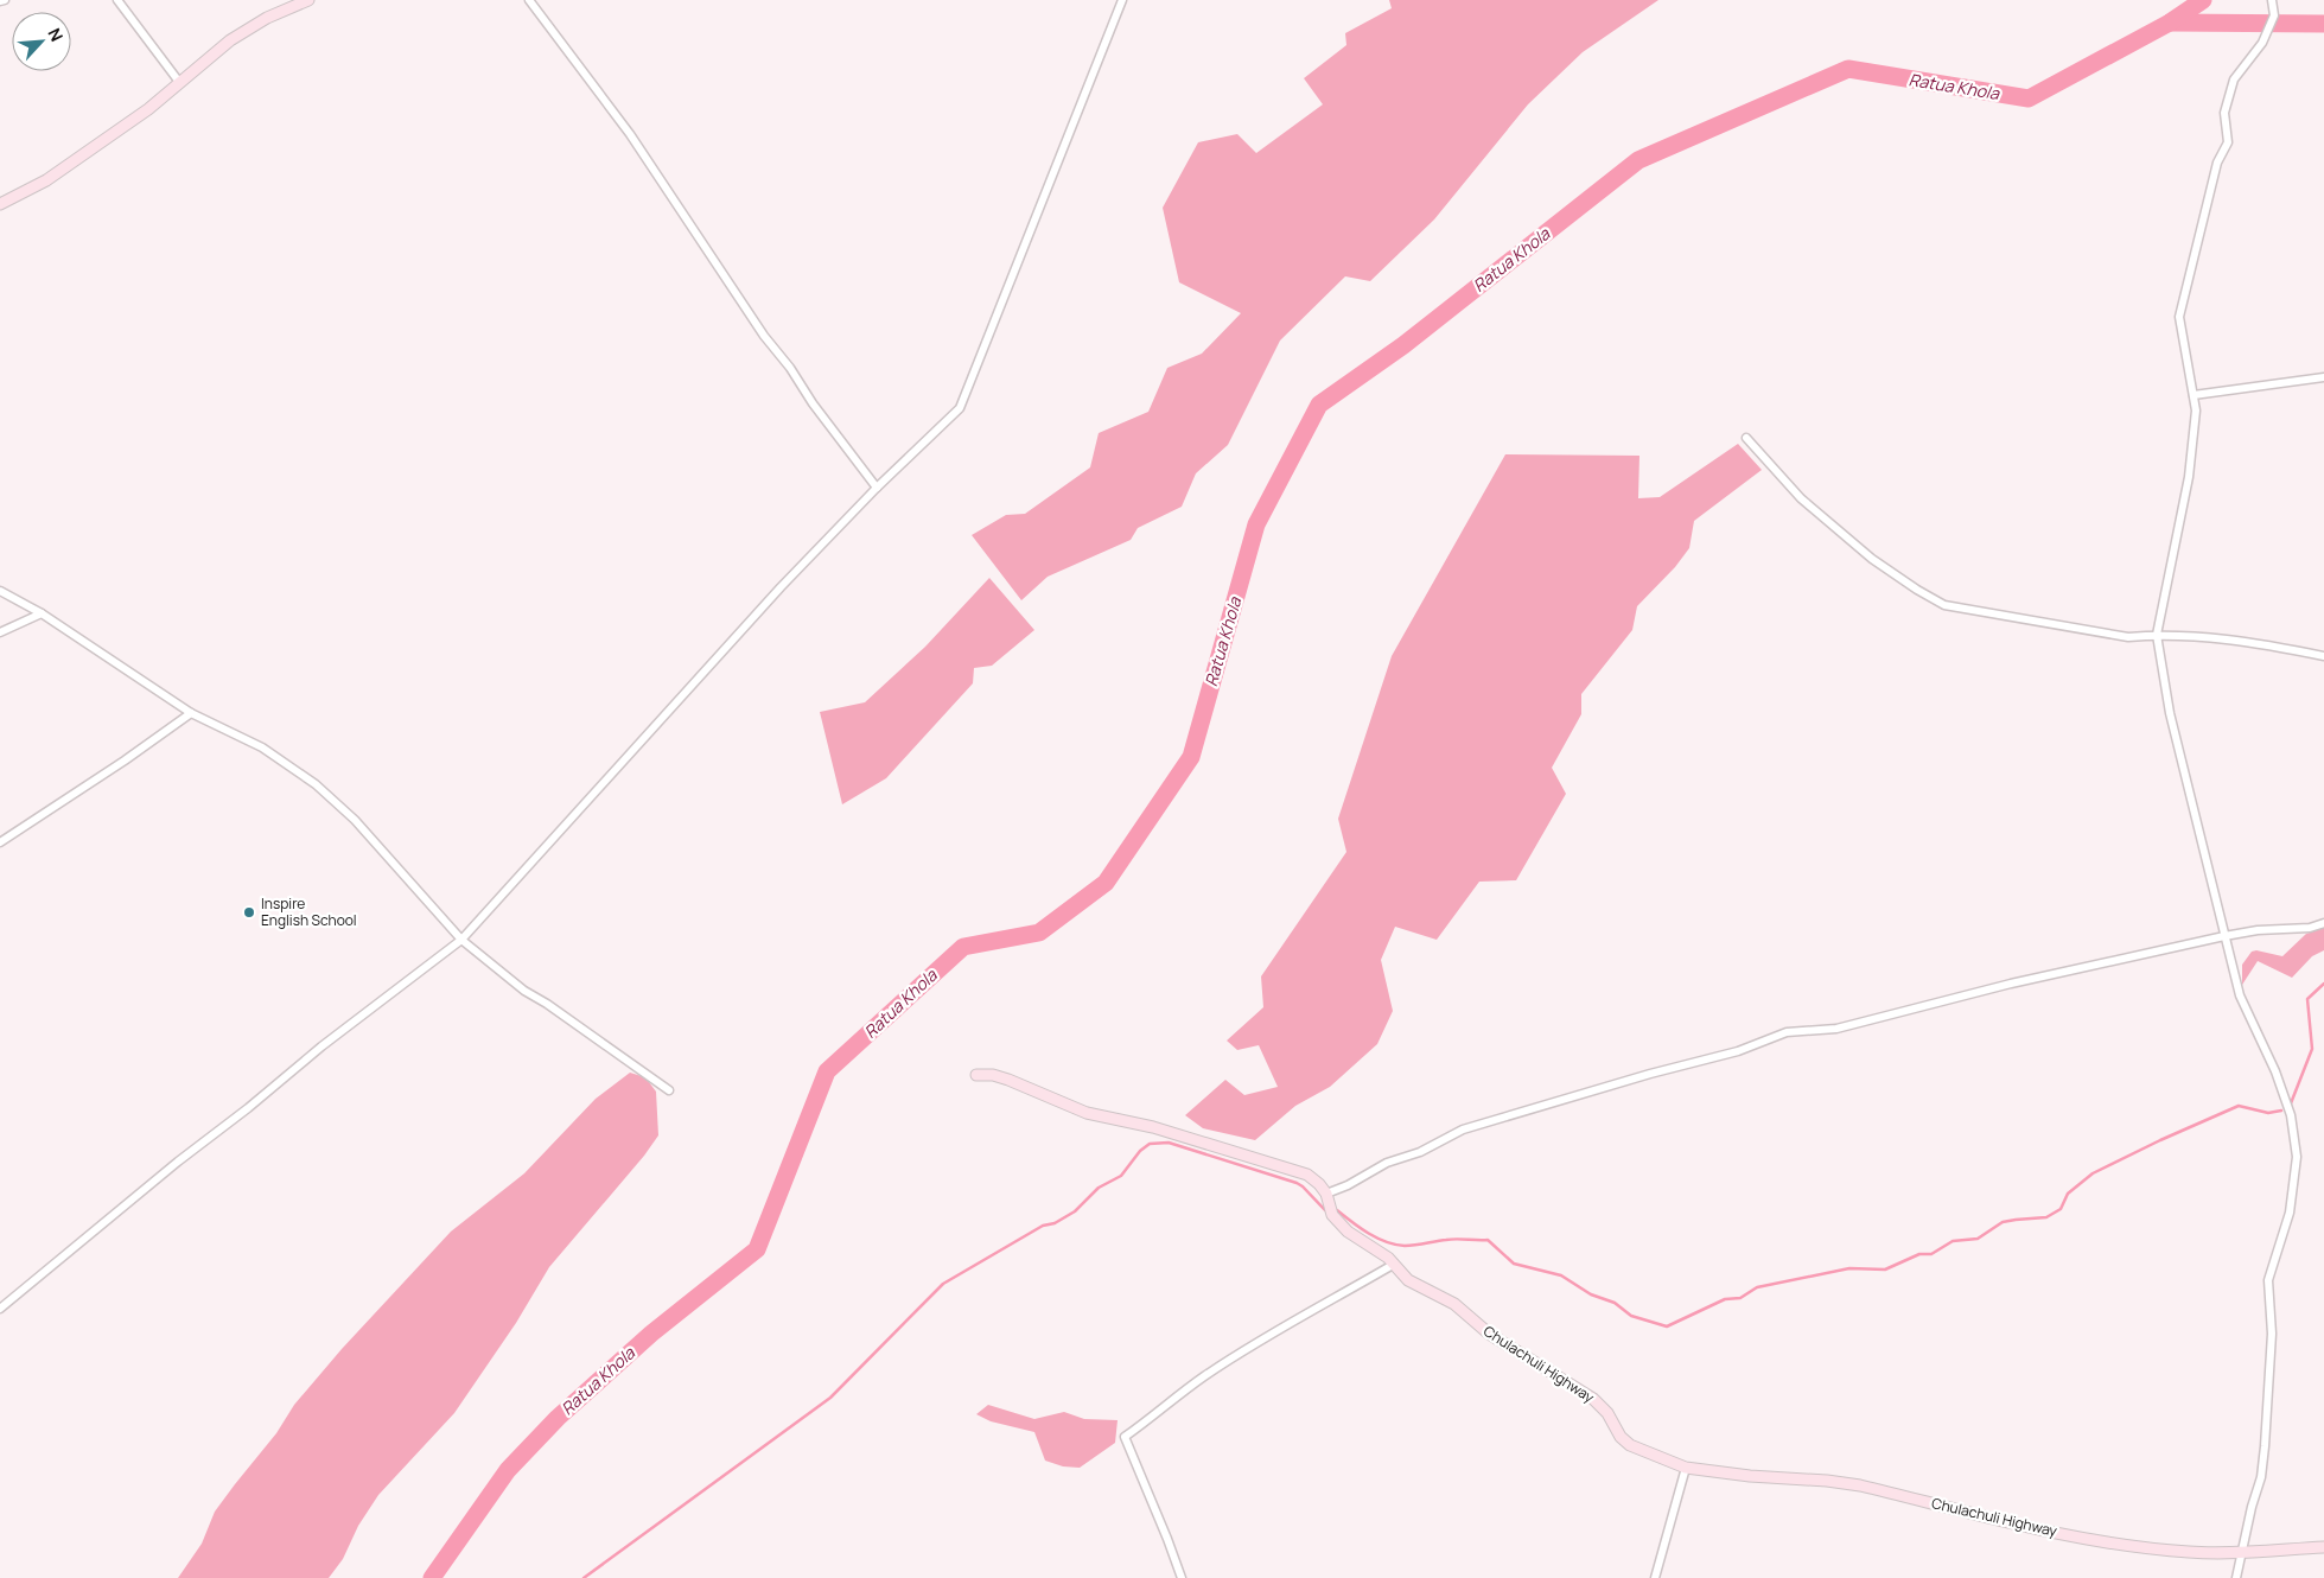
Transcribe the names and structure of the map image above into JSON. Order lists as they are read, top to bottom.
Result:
{
  "streets": {
    "street": ["Chulachuli Highway"]
  },
  "water": ["Ratua Khola"],
  "places": ["Inspire English School"],
  "north": "top right"
}
